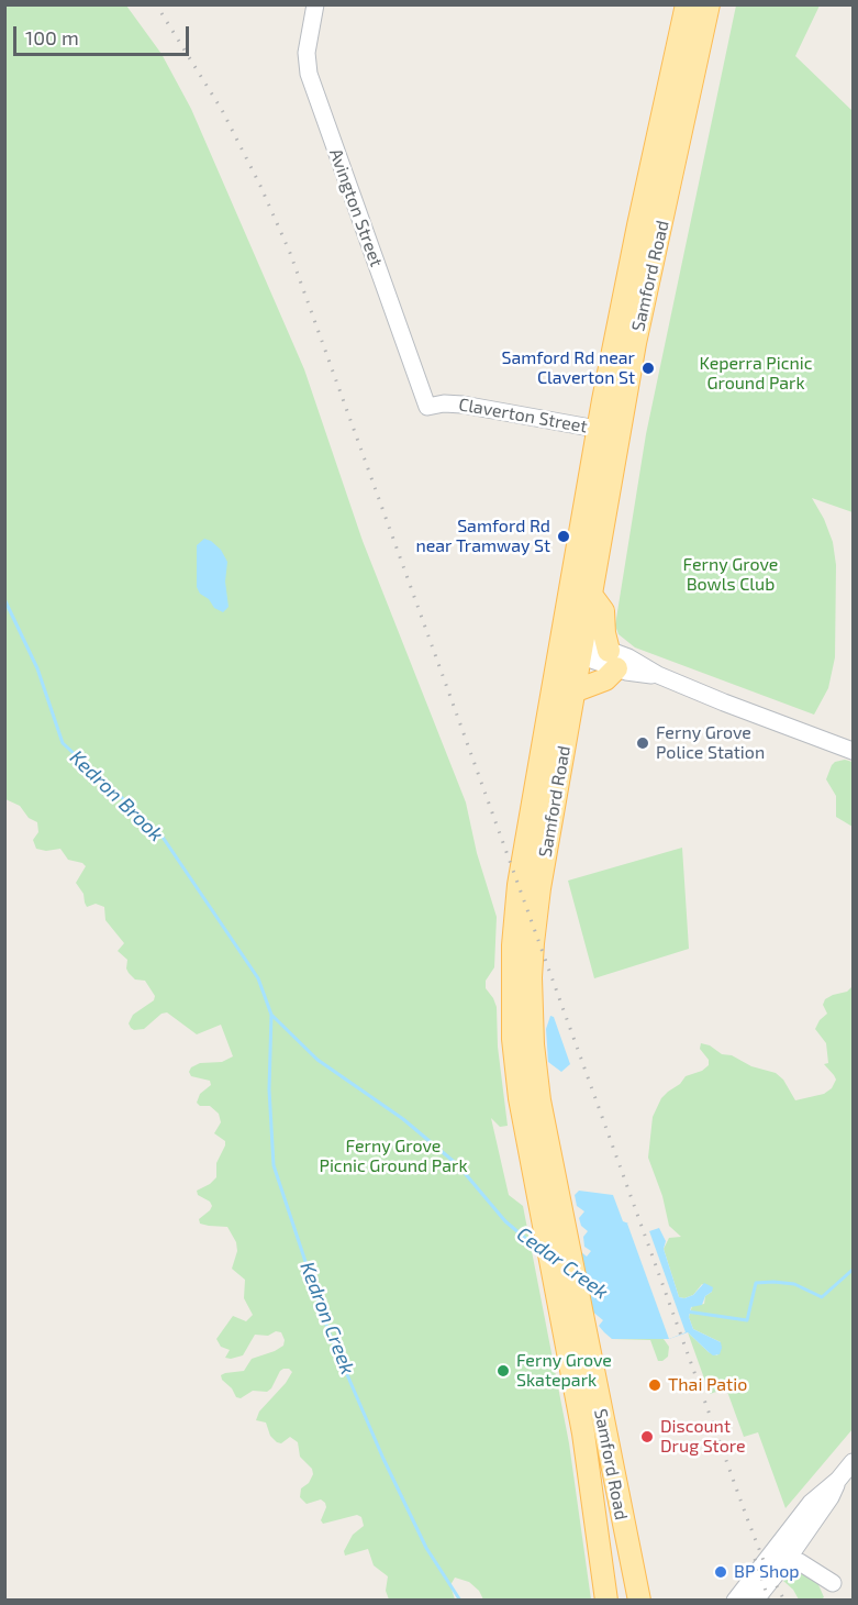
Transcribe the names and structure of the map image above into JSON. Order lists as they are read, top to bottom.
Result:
{
  "streets": {
    "main road": ["Samford Road"],
    "street": ["Avington Street", "Claverton Street"]
  },
  "crossings": [
    ["Avington Street", "Claverton Street"],
    ["Samford Road", "Claverton Street"]
  ],
  "water": ["Kedron Brook", "Cedar Creek", "Kedron Creek"],
  "parks": ["Keperra Picnic Ground Park", "Ferny Grove Bowls Club", "Ferny Grove Picnic Ground Park"],
  "places": [
    "Samford Rd near Claverton St",
    "Samford Rd near Tramway St",
    "Ferny Grove Police Station",
    "Ferny Grove Skatepark",
    "Thai Patio",
    "Discount Drug Store",
    "BP Shop"
  ],
  "scale_bar": "100 m"
}
